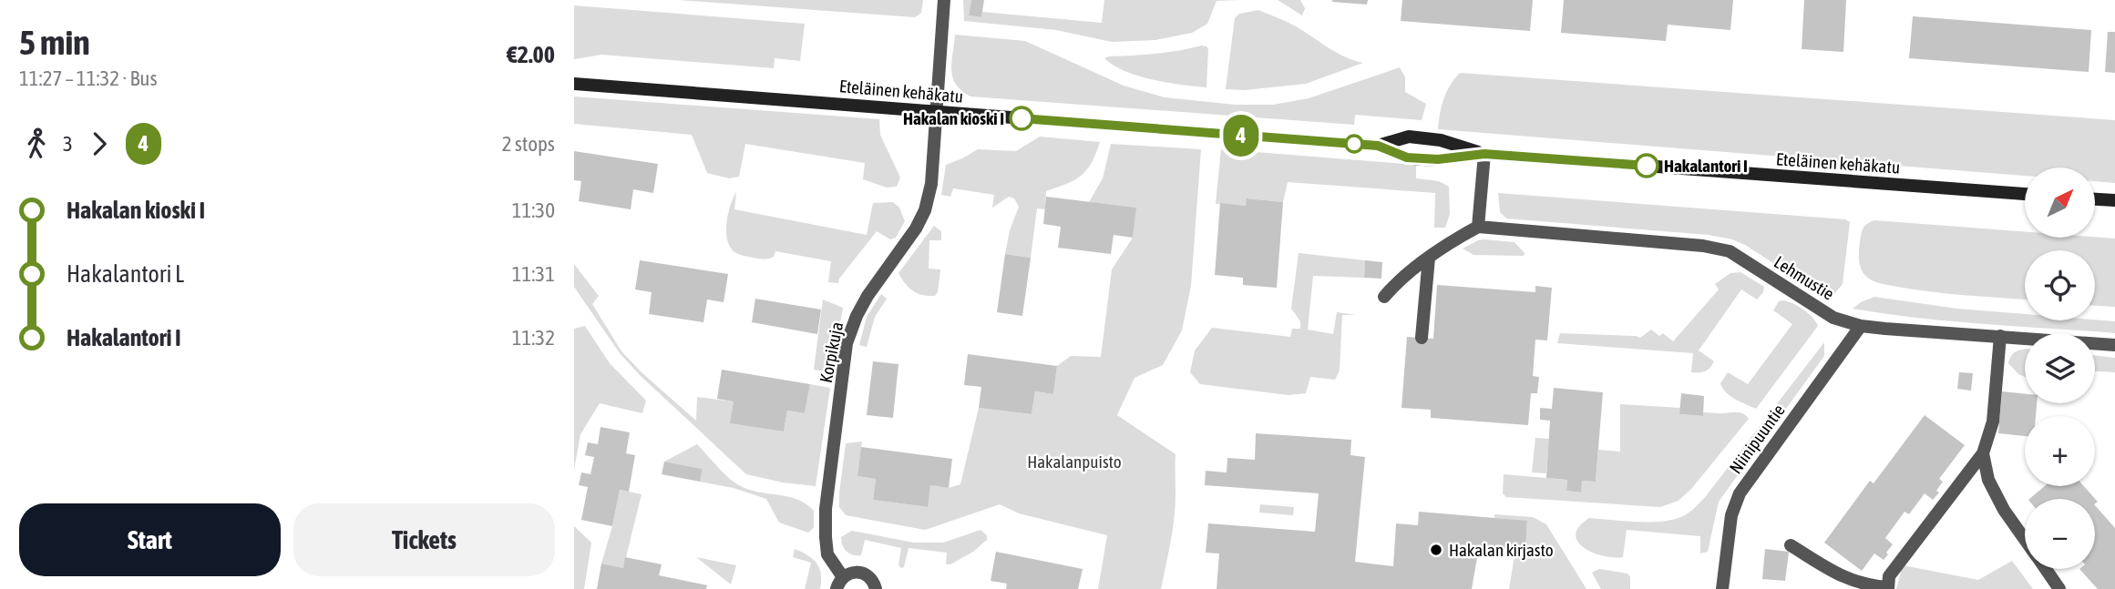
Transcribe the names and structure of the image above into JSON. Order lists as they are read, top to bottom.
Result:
{
  "streets": {
    "street": [
      "Eteläinen kehäkatu",
      "Lehmustie",
      "Korpikuja",
      "Niinipuuntie"
    ]
  },
  "crossings": [
    ["Eteläinen kehäkatu", "Korpikuja"],
    ["Lehmustie", "Niinipuuntie"]
  ],
  "parks": ["Hakalanpuisto"],
  "places": ["Hakalan kioski I", "Hakalantori I", "Hakalan kirjasto"],
  "lines": ["bus line 4"],
  "north": "top right",
  "page": {
    "heading": ["5 min", "11:27 – 11:32 · Bus", "€2.00"],
    "on_map": "4",
    "legs": ["3", "4", "2 stops"],
    "map_buttons": ["+", "−"],
    "list": [
      {
        "name": "Hakalan kioski I",
        "value": "11:30"
      },
      {
        "name": "Hakalantori L",
        "value": "11:31"
      },
      {
        "name": "Hakalantori I",
        "value": "11:32"
      }
    ],
    "buttons": ["Start", "Tickets"]
  }
}
